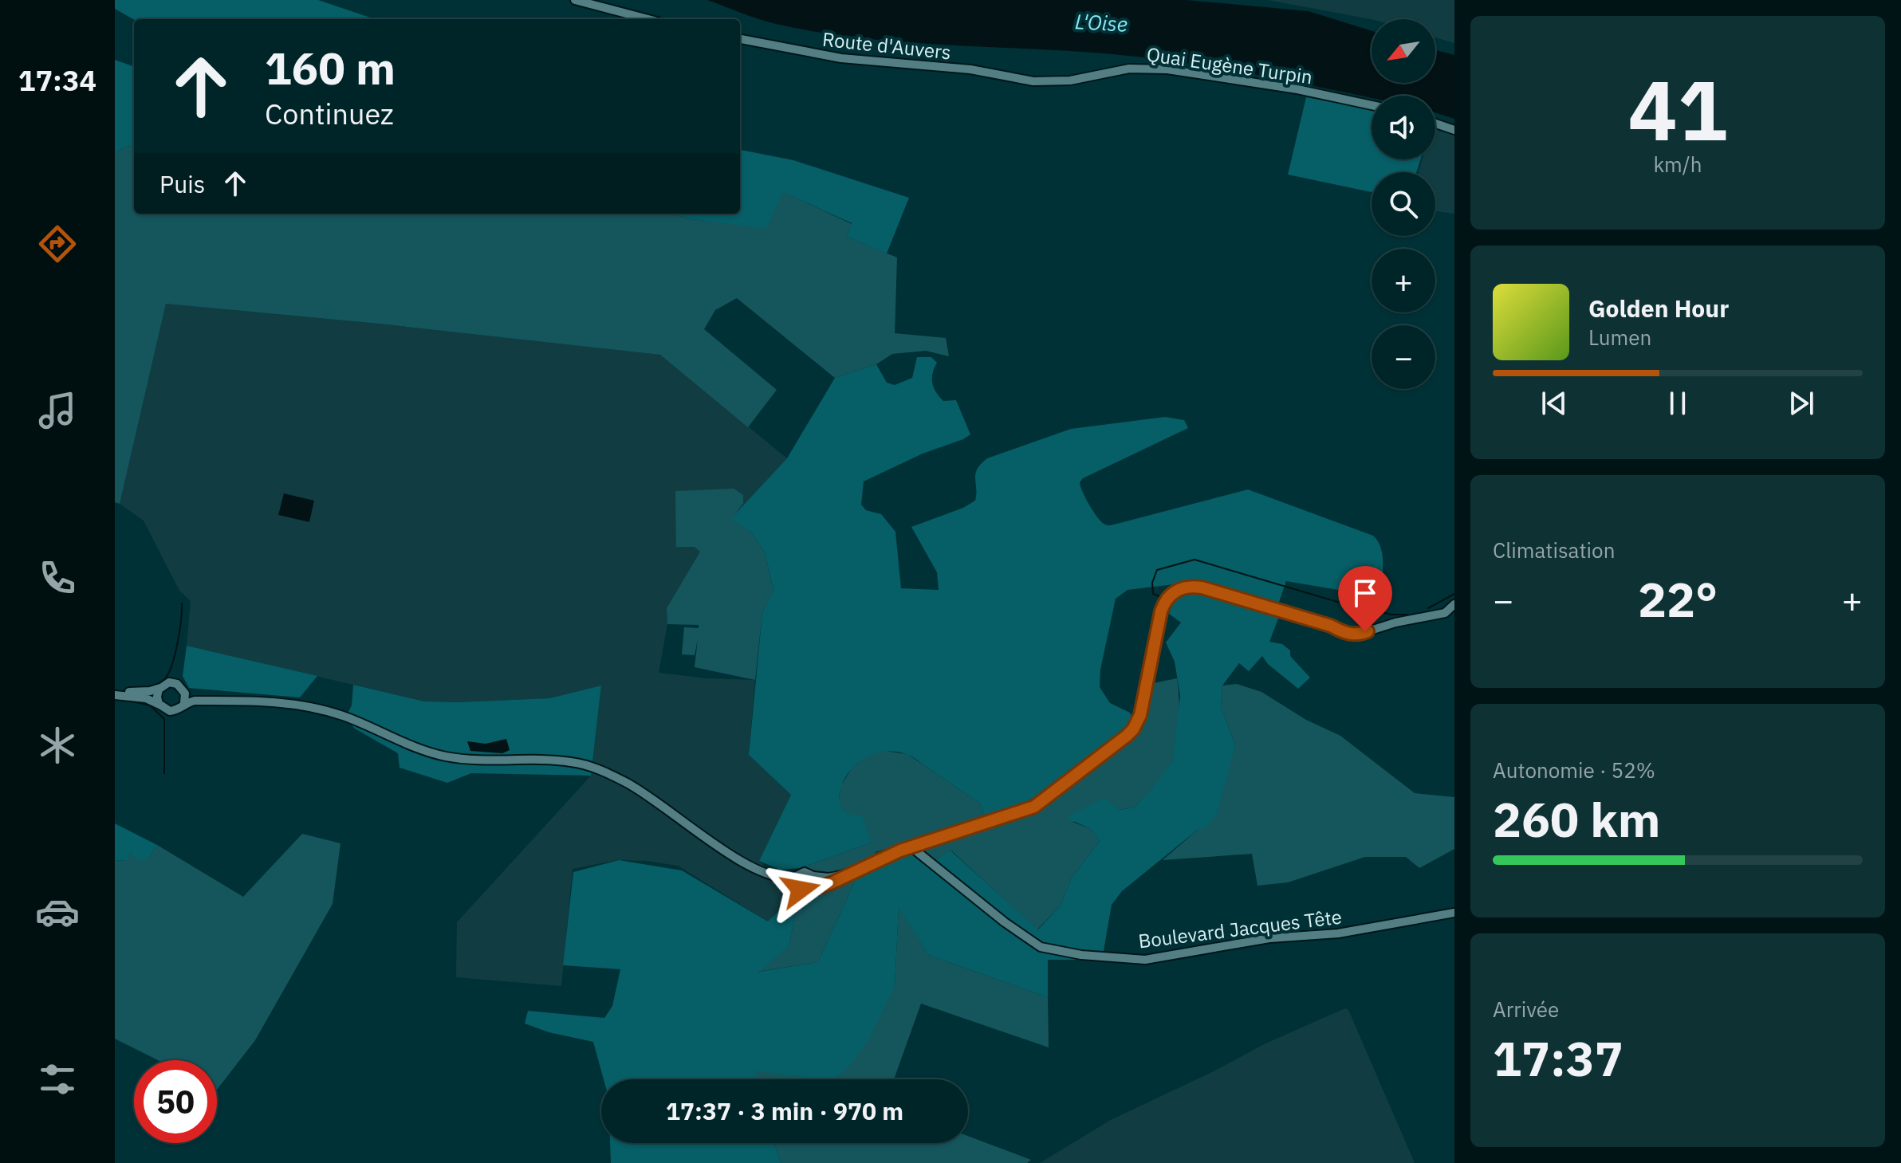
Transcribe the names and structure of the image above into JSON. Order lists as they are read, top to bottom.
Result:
{
  "streets": {
    "main road": ["Route d'Auvers", "Quai Eugène Turpin", "Boulevard Jacques Tête"]
  },
  "crossings": [
    ["Route d'Auvers", "Quai Eugène Turpin"]
  ],
  "water": ["L'Oise"],
  "north": "bottom left",
  "page": {
    "tabs": "17:34",
    "tile": [
      ["41", "km/h"],
      "Climatisation",
      ["Autonomie · 52%", "260 km"],
      ["Arrivée", "17:37"]
    ],
    "map_buttons": ["+", "−"],
    "turn": ["160 m", "Continuez"],
    "then": "Puis",
    "song": ["Golden Hour", "Lumen"],
    "heat": ["−", "22°", "+"],
    "limit": "50",
    "trip": "17:37 · 3 min · 970 m"
  }
}
